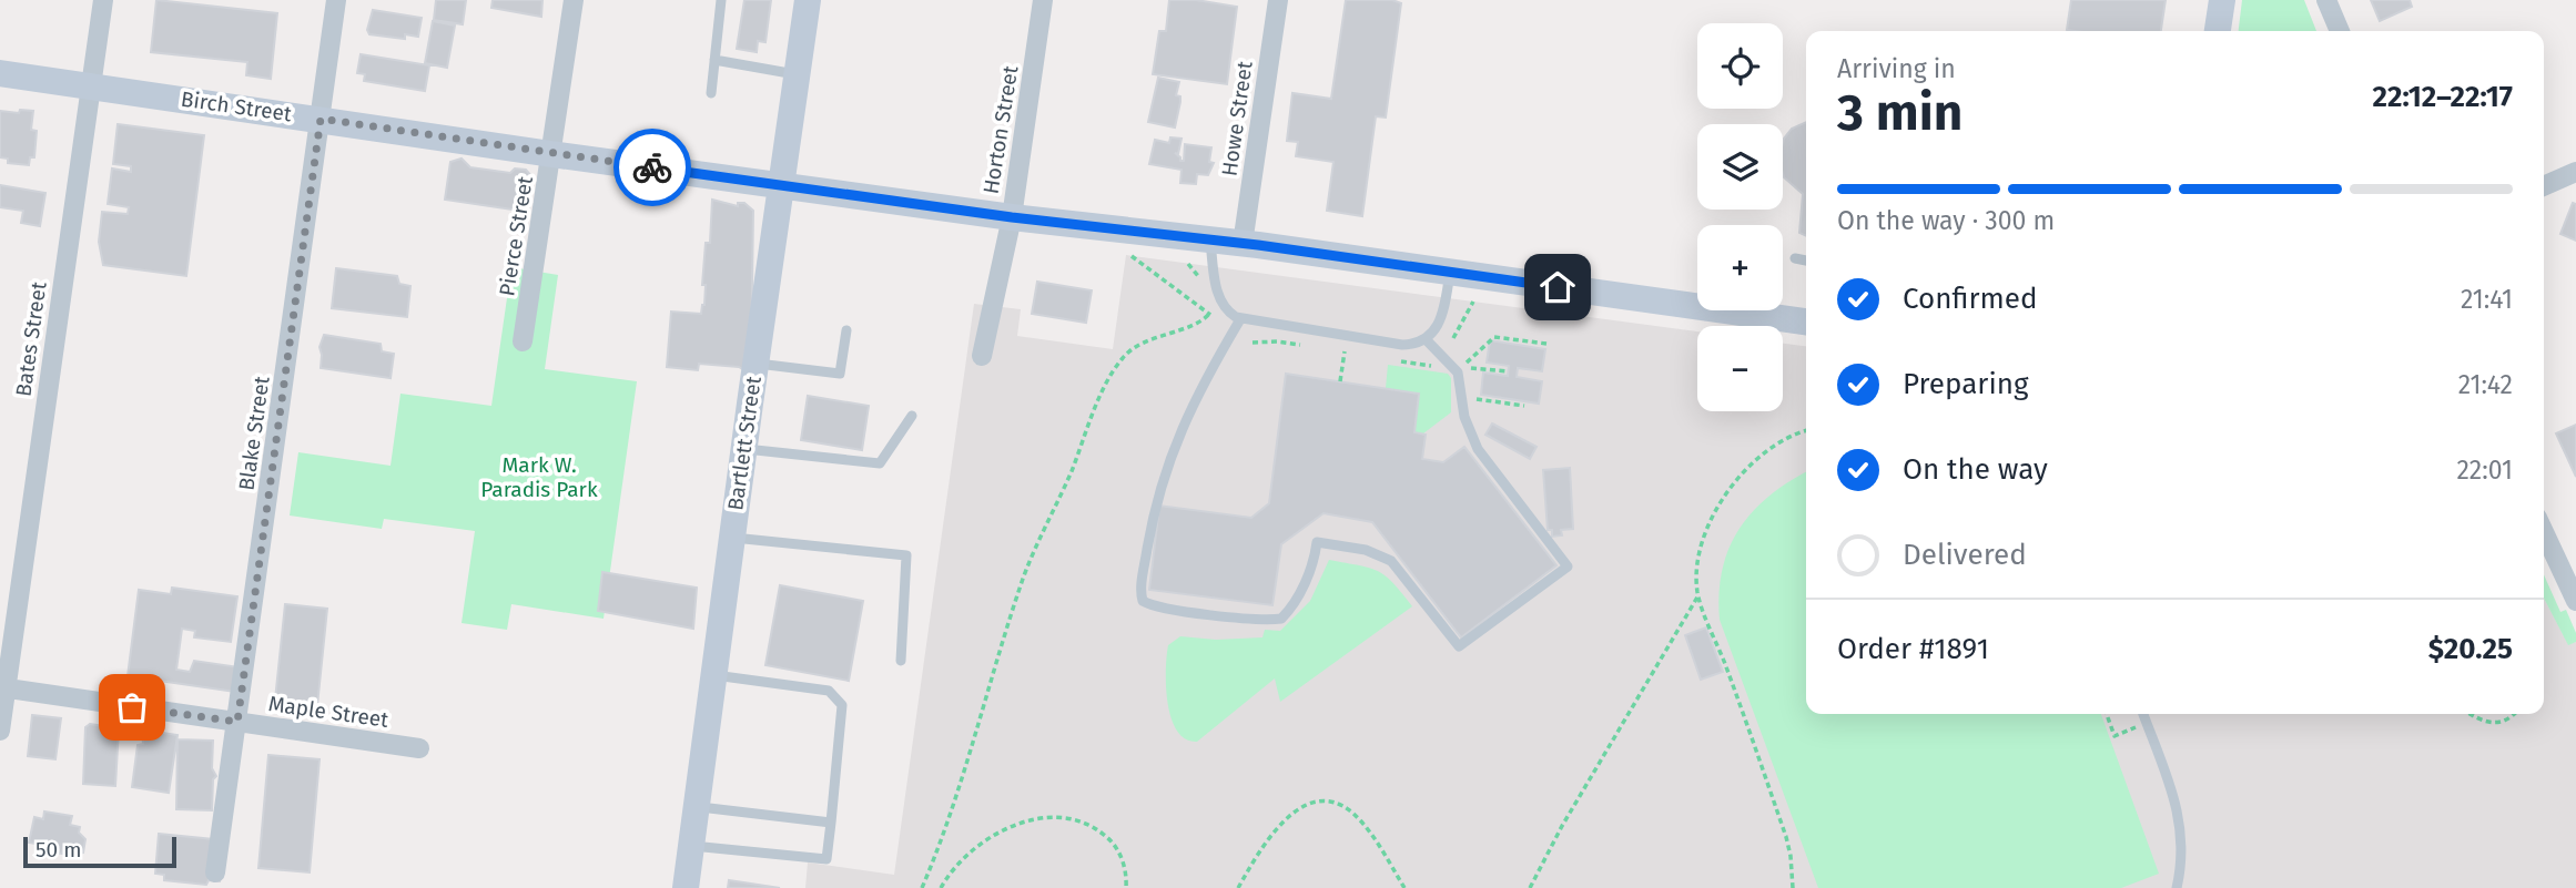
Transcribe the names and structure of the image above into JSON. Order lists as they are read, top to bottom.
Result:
{
  "streets": {
    "street": [
      "Birch Street",
      "Howe Street",
      "Horton Street",
      "Pierce Street",
      "Bates Street",
      "Blake Street",
      "Bartlett Street",
      "Maple Street"
    ]
  },
  "crossings": [
    ["Birch Street", "Howe Street"],
    ["Birch Street", "Horton Street"],
    ["Birch Street", "Pierce Street"],
    ["Birch Street", "Bates Street"],
    ["Birch Street", "Blake Street"],
    ["Birch Street", "Bartlett Street"],
    ["Bates Street", "Maple Street"],
    ["Blake Street", "Maple Street"]
  ],
  "parks": ["Mark W. Paradis Park"],
  "scale_bar": "50 m",
  "page": {
    "map_buttons": ["+", "−"],
    "heading": ["3 min", "Arriving in", "22:12–22:17"],
    "panel": ["Order #1891", "$20.25"],
    "bar": "On the way · 300 m",
    "list": [
      ["Confirmed", "21:41"],
      ["Preparing", "21:42"],
      ["On the way", "22:01"],
      "Delivered"
    ],
    "scale": "50 m"
  }
}
